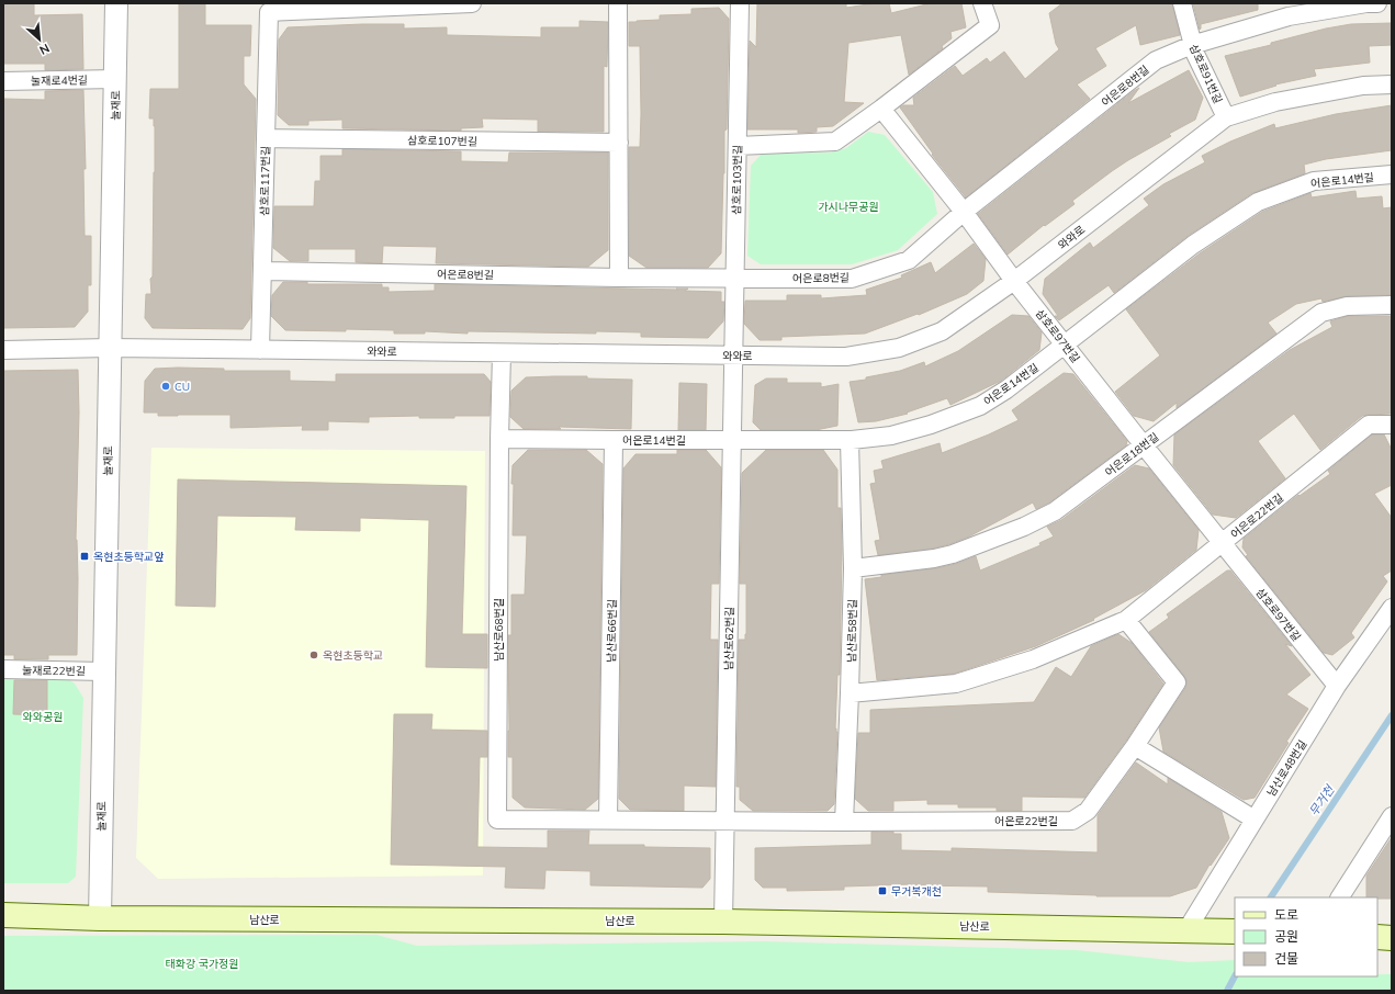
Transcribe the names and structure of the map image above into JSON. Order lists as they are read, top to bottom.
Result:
{
  "streets": {
    "main road": ["남산로"],
    "street": [
      "삼호로91번길",
      "눌재로4번길",
      "어은로8번길",
      "눌재로",
      "삼호로107번길",
      "삼호로103번길",
      "어은로14번길",
      "삼호로117번길",
      "와와로",
      "삼호로97번길",
      "어은로18번길",
      "어은로22번길",
      "남산로68번길",
      "남산로66번길",
      "남산로58번길",
      "남산로62번길",
      "눌재로22번길",
      "남산로48번길"
    ]
  },
  "crossings": [
    ["삼호로91번길", "어은로8번길"],
    ["삼호로91번길", "와와로"],
    ["눌재로4번길", "눌재로"],
    ["어은로8번길", "삼호로103번길"],
    ["어은로8번길", "삼호로117번길"],
    ["어은로8번길", "삼호로97번길"],
    ["눌재로", "와와로"],
    ["눌재로", "눌재로22번길"],
    ["눌재로", "남산로"],
    ["삼호로107번길", "삼호로117번길"],
    ["삼호로103번길", "와와로"],
    ["삼호로103번길", "남산로62번길"],
    ["어은로14번길", "삼호로97번길"],
    ["어은로14번길", "남산로68번길"],
    ["어은로14번길", "남산로66번길"],
    ["어은로14번길", "남산로58번길"],
    ["어은로14번길", "남산로62번길"],
    ["삼호로117번길", "와와로"],
    ["와와로", "삼호로97번길"],
    ["와와로", "남산로68번길"],
    ["와와로", "남산로62번길"],
    ["삼호로97번길", "어은로18번길"],
    ["삼호로97번길", "어은로22번길"],
    ["삼호로97번길", "남산로48번길"],
    ["어은로18번길", "남산로58번길"],
    ["어은로22번길", "남산로68번길"],
    ["어은로22번길", "남산로66번길"],
    ["어은로22번길", "남산로58번길"],
    ["어은로22번길", "남산로62번길"],
    ["남산로62번길", "남산로"],
    ["남산로48번길", "남산로"]
  ],
  "water": ["무거천"],
  "parks": ["가시나무공원", "와와공원", "태화강 국가정원"],
  "places": {
    "other": ["CU", "옥현초등학교"],
    "transit": ["옥현초등학교앞", "무거복개천"]
  },
  "legend": ["도로", "공원", "건물"],
  "north": "bottom right"
}
